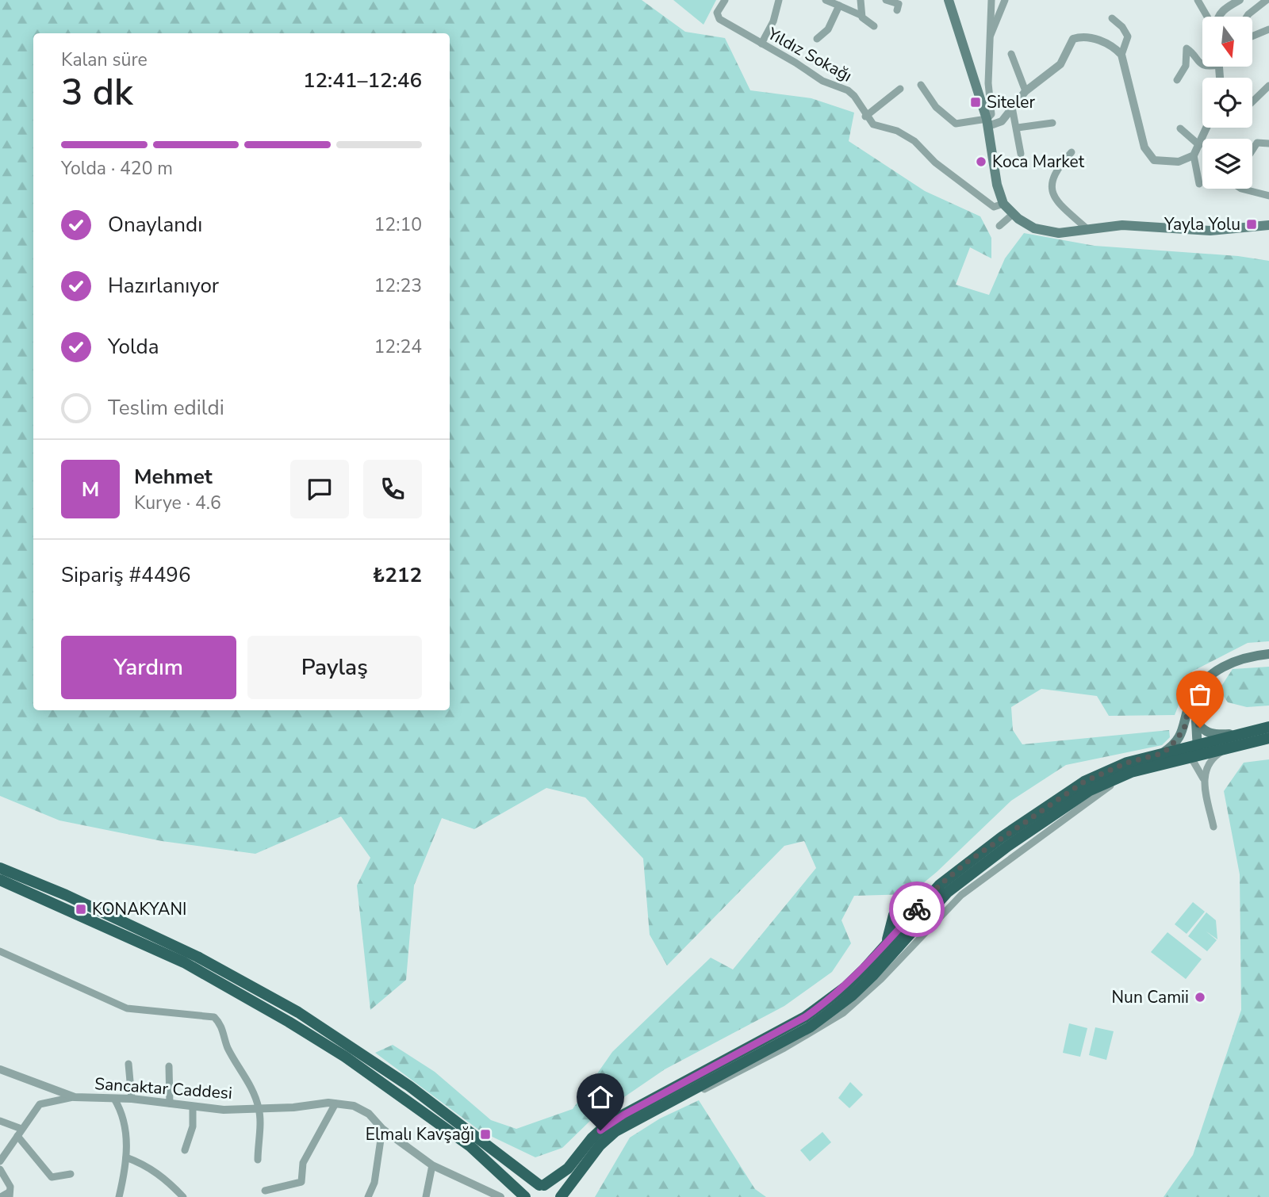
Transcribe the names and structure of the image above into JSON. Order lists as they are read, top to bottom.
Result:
{
  "streets": {
    "street": ["Yıldız Sokağı", "Sancaktar Caddesi"]
  },
  "places": {
    "transit": [
      "Siteler",
      "Yayla Yolu",
      "KONAKYANI",
      "Elmalı Kavşağı"
    ],
    "other": ["Koca Market", "Nun Camii"]
  },
  "north": "bottom",
  "page": {
    "heading": ["3 dk", "Kalan süre", "12:41–12:46"],
    "panel": [
      "Mehmet",
      "Kurye · 4.6",
      "Sipariş #4496",
      "₺212"
    ],
    "bar": "Yolda · 420 m",
    "list": [
      ["Onaylandı", "12:10"],
      ["Hazırlanıyor", "12:23"],
      ["Yolda", "12:24"],
      "Teslim edildi"
    ],
    "round": "M",
    "buttons": ["Yardım", "Paylaş"]
  }
}
